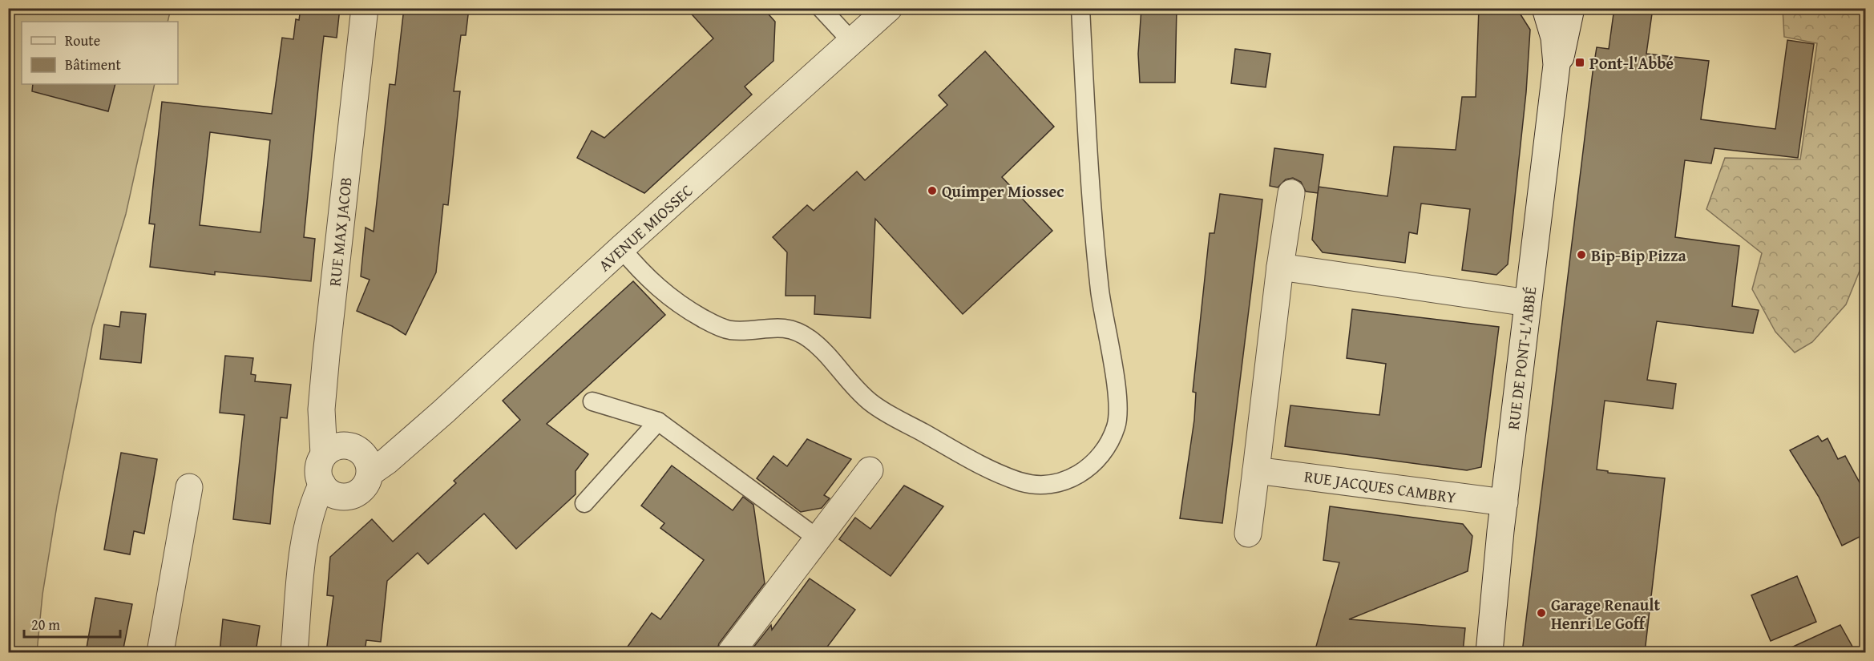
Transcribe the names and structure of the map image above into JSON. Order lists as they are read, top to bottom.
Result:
{
  "streets": {
    "street": [
      "AVENUE MIOSSEC",
      "RUE MAX JACOB",
      "RUE DE PONT-L'ABBÉ",
      "RUE JACQUES CAMBRY"
    ]
  },
  "crossings": [
    ["AVENUE MIOSSEC", "RUE MAX JACOB"],
    ["RUE DE PONT-L'ABBÉ", "RUE JACQUES CAMBRY"]
  ],
  "places": {
    "transit": ["Pont-l'Abbé"],
    "other": ["Quimper Miossec", "Bip-Bip Pizza", "Garage Renault Henri Le Goff"]
  },
  "legend": ["Route", "Bâtiment"],
  "scale_bar": "20 m"
}
